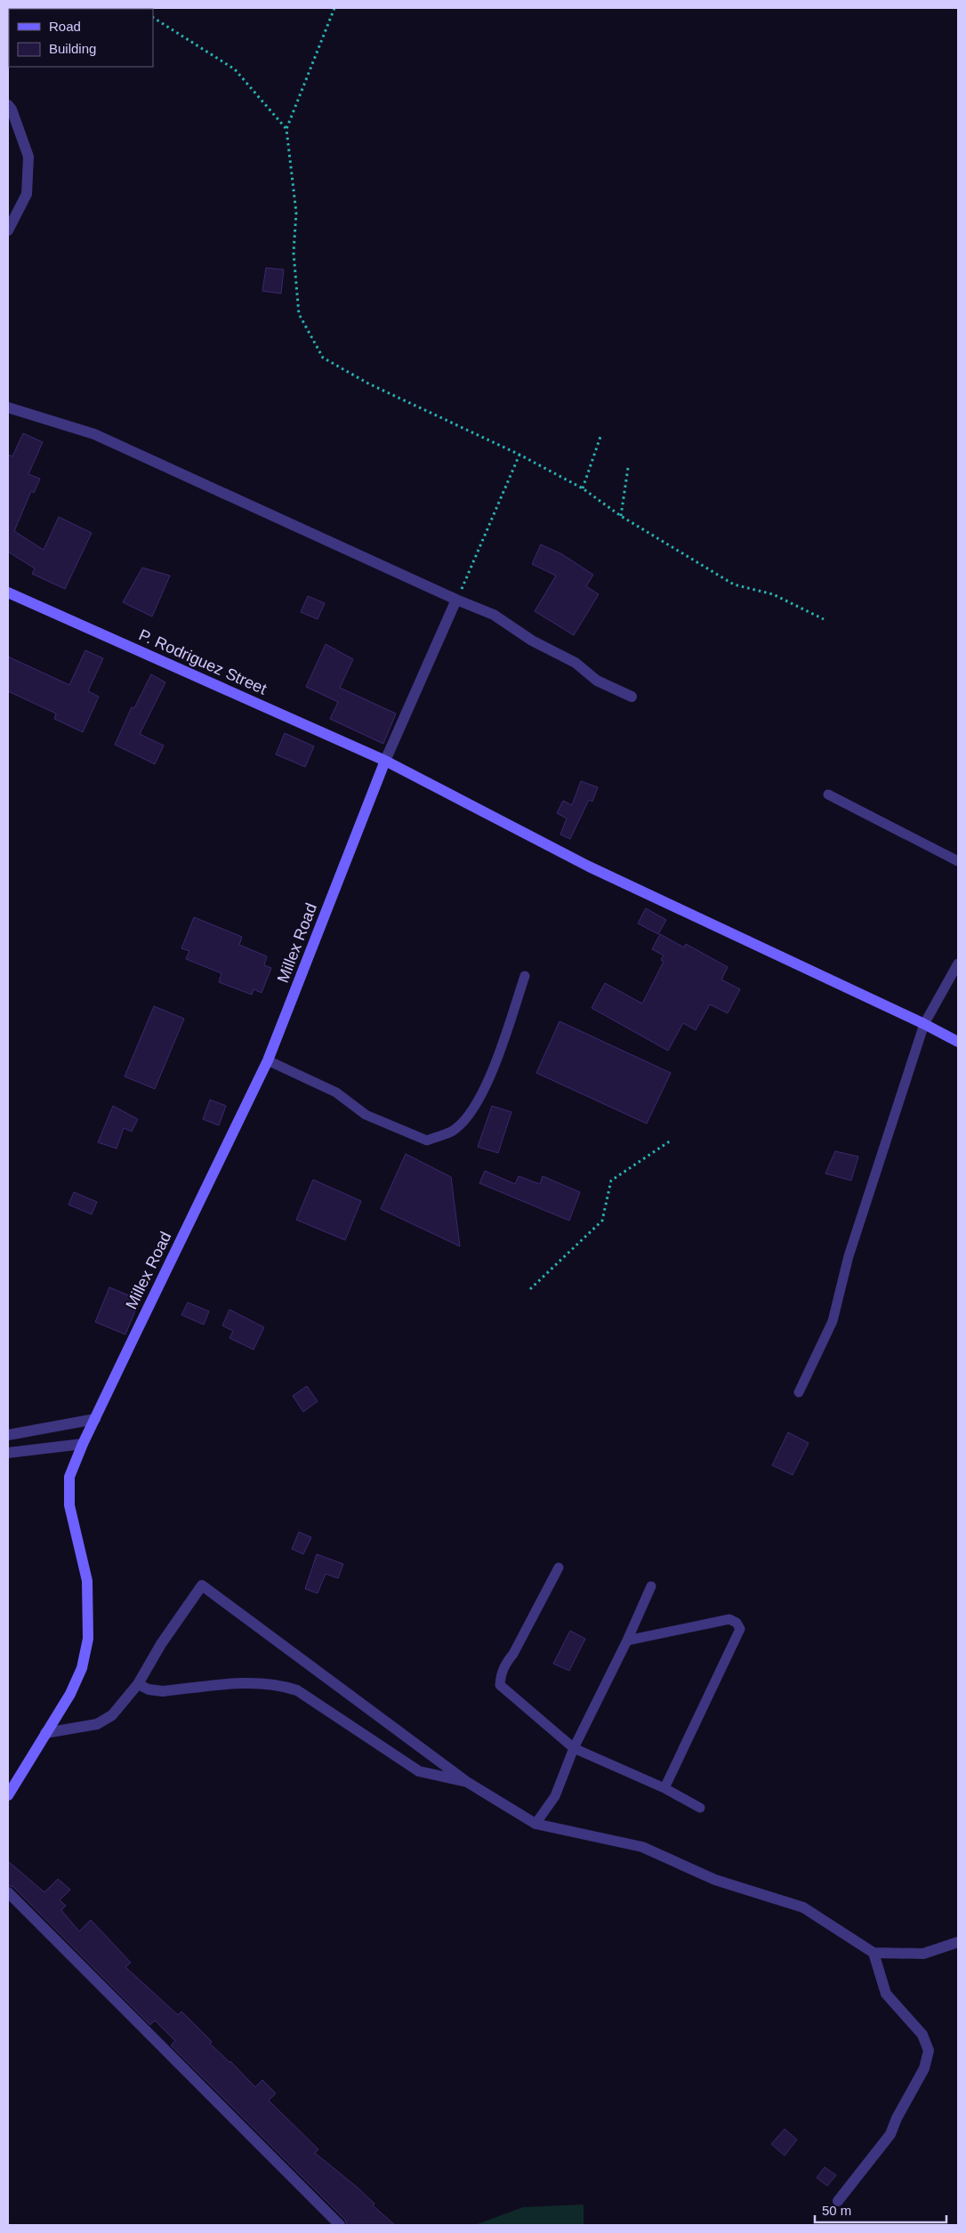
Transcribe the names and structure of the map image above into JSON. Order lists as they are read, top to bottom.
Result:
{
  "streets": {
    "street": ["P. Rodriguez Street", "Millex Road"]
  },
  "crossings": [
    ["P. Rodriguez Street", "Millex Road"]
  ],
  "legend": ["Road", "Building"],
  "scale_bar": "50 m"
}
